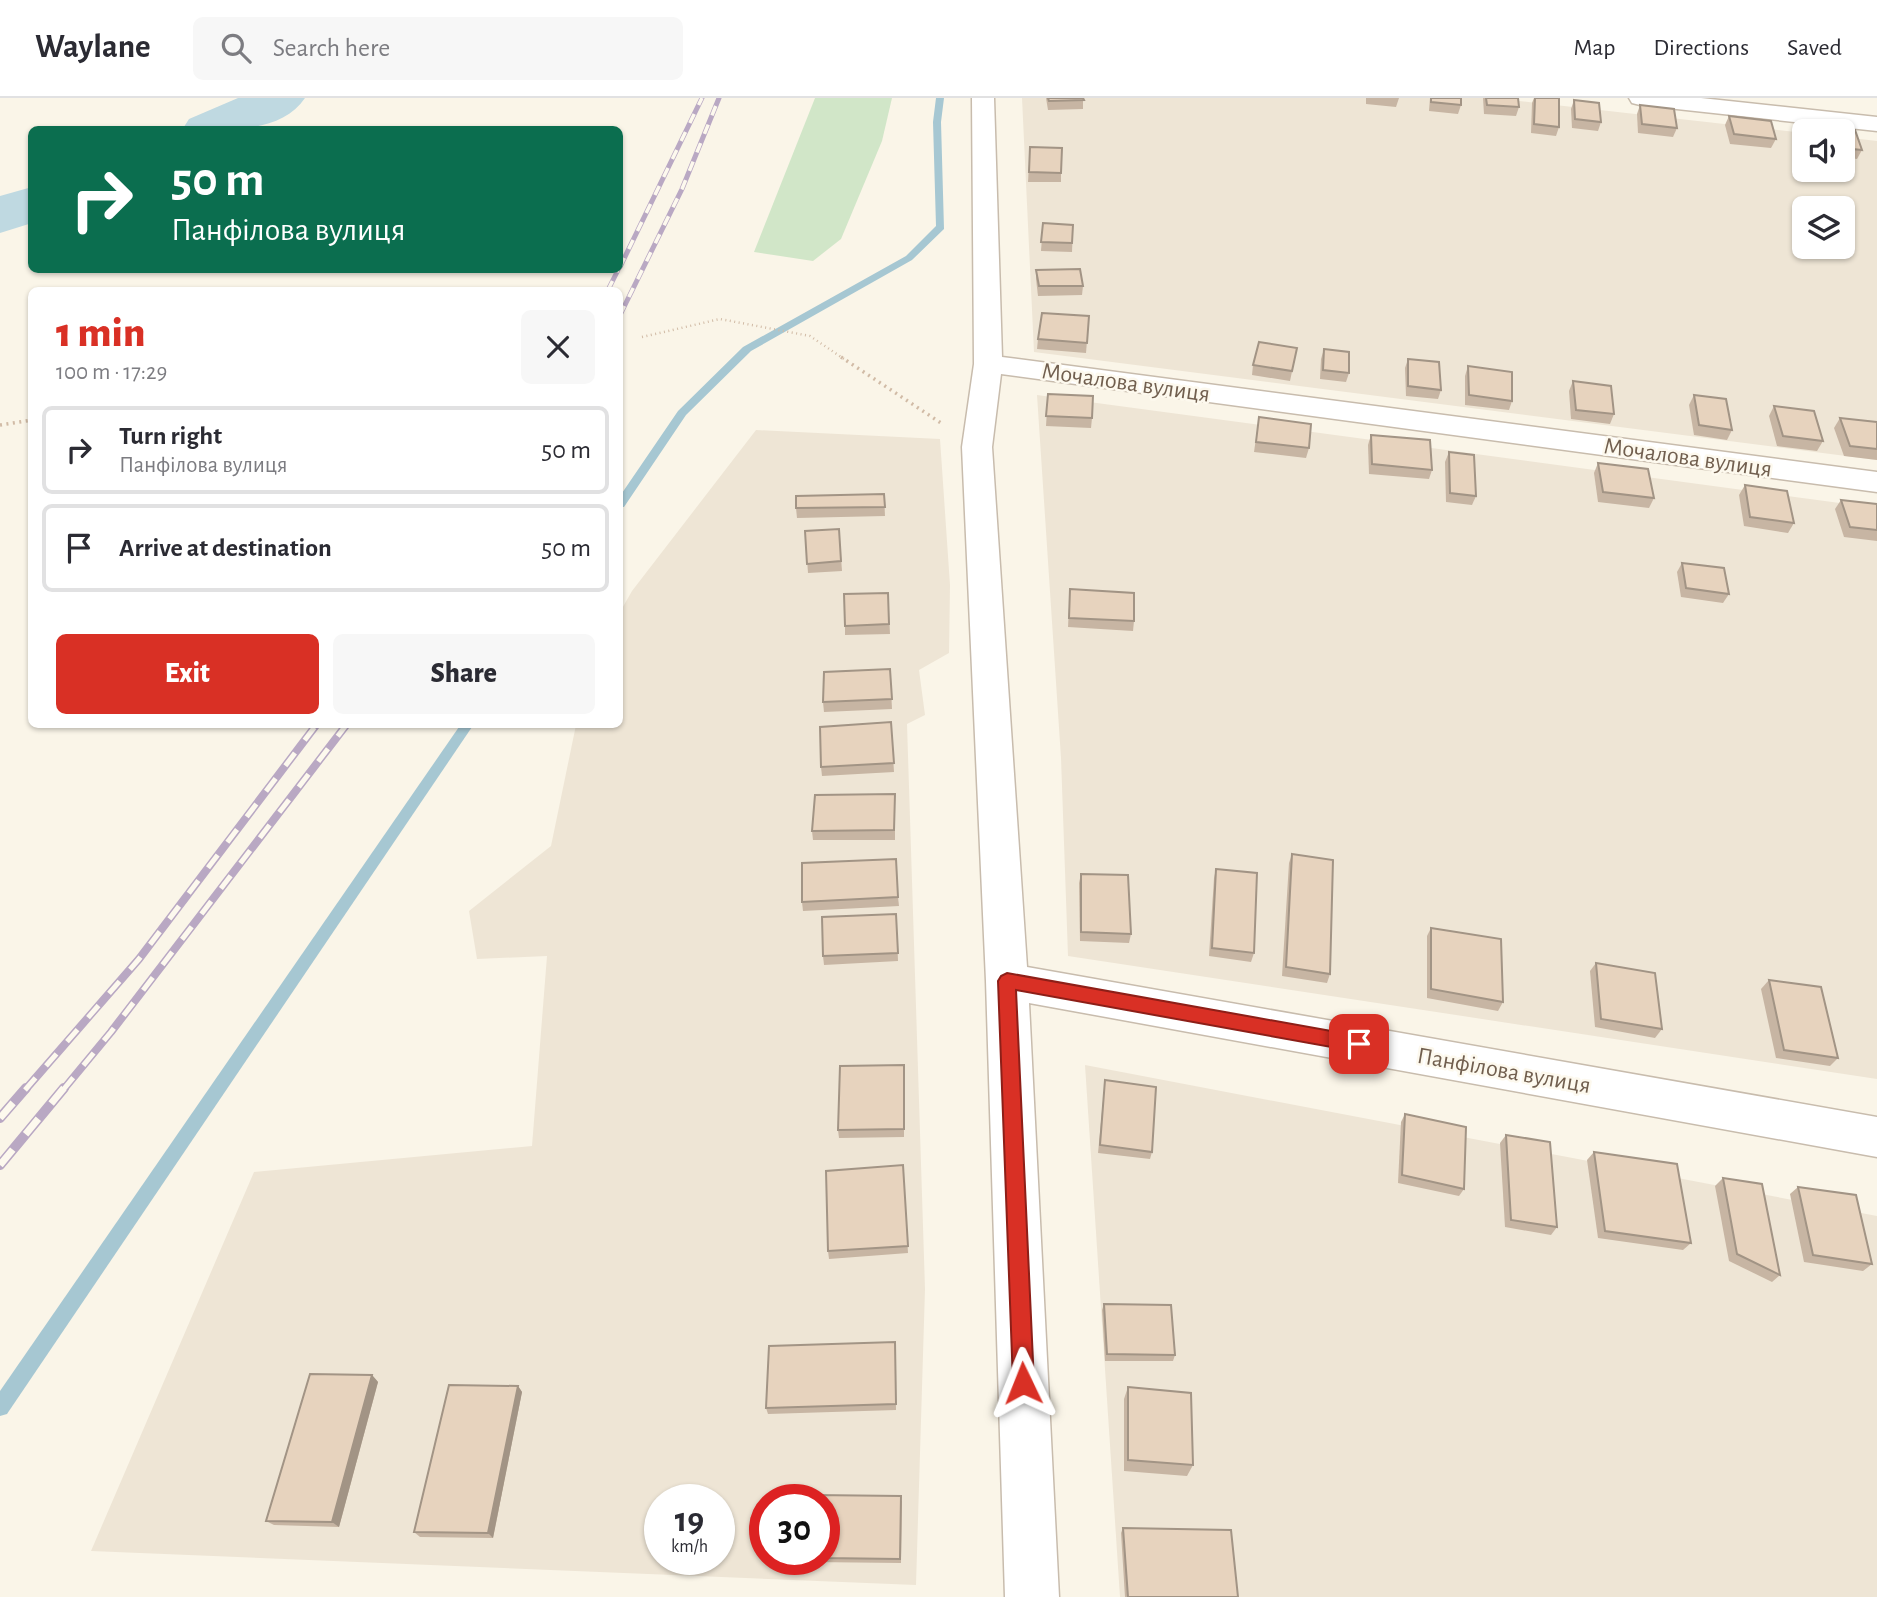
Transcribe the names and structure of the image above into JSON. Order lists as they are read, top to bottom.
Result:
{
  "streets": {
    "street": ["Мочалова вулиця", "Панфілова вулиця"]
  },
  "page": {
    "header": "Waylane",
    "search": "Search here",
    "nav": ["Map", "Directions", "Saved"],
    "turn": ["50 m", "Панфілова вулиця"],
    "heading": ["1 min", "100 m · 17:29"],
    "list": [
      {
        "name": "Turn right",
        "note": "Панфілова вулиця",
        "value": "50 m"
      },
      {
        "name": "Arrive at destination",
        "value": "50 m"
      }
    ],
    "buttons": ["Exit", "Share"],
    "speed": "19 km/h",
    "limit": "30"
  }
}
